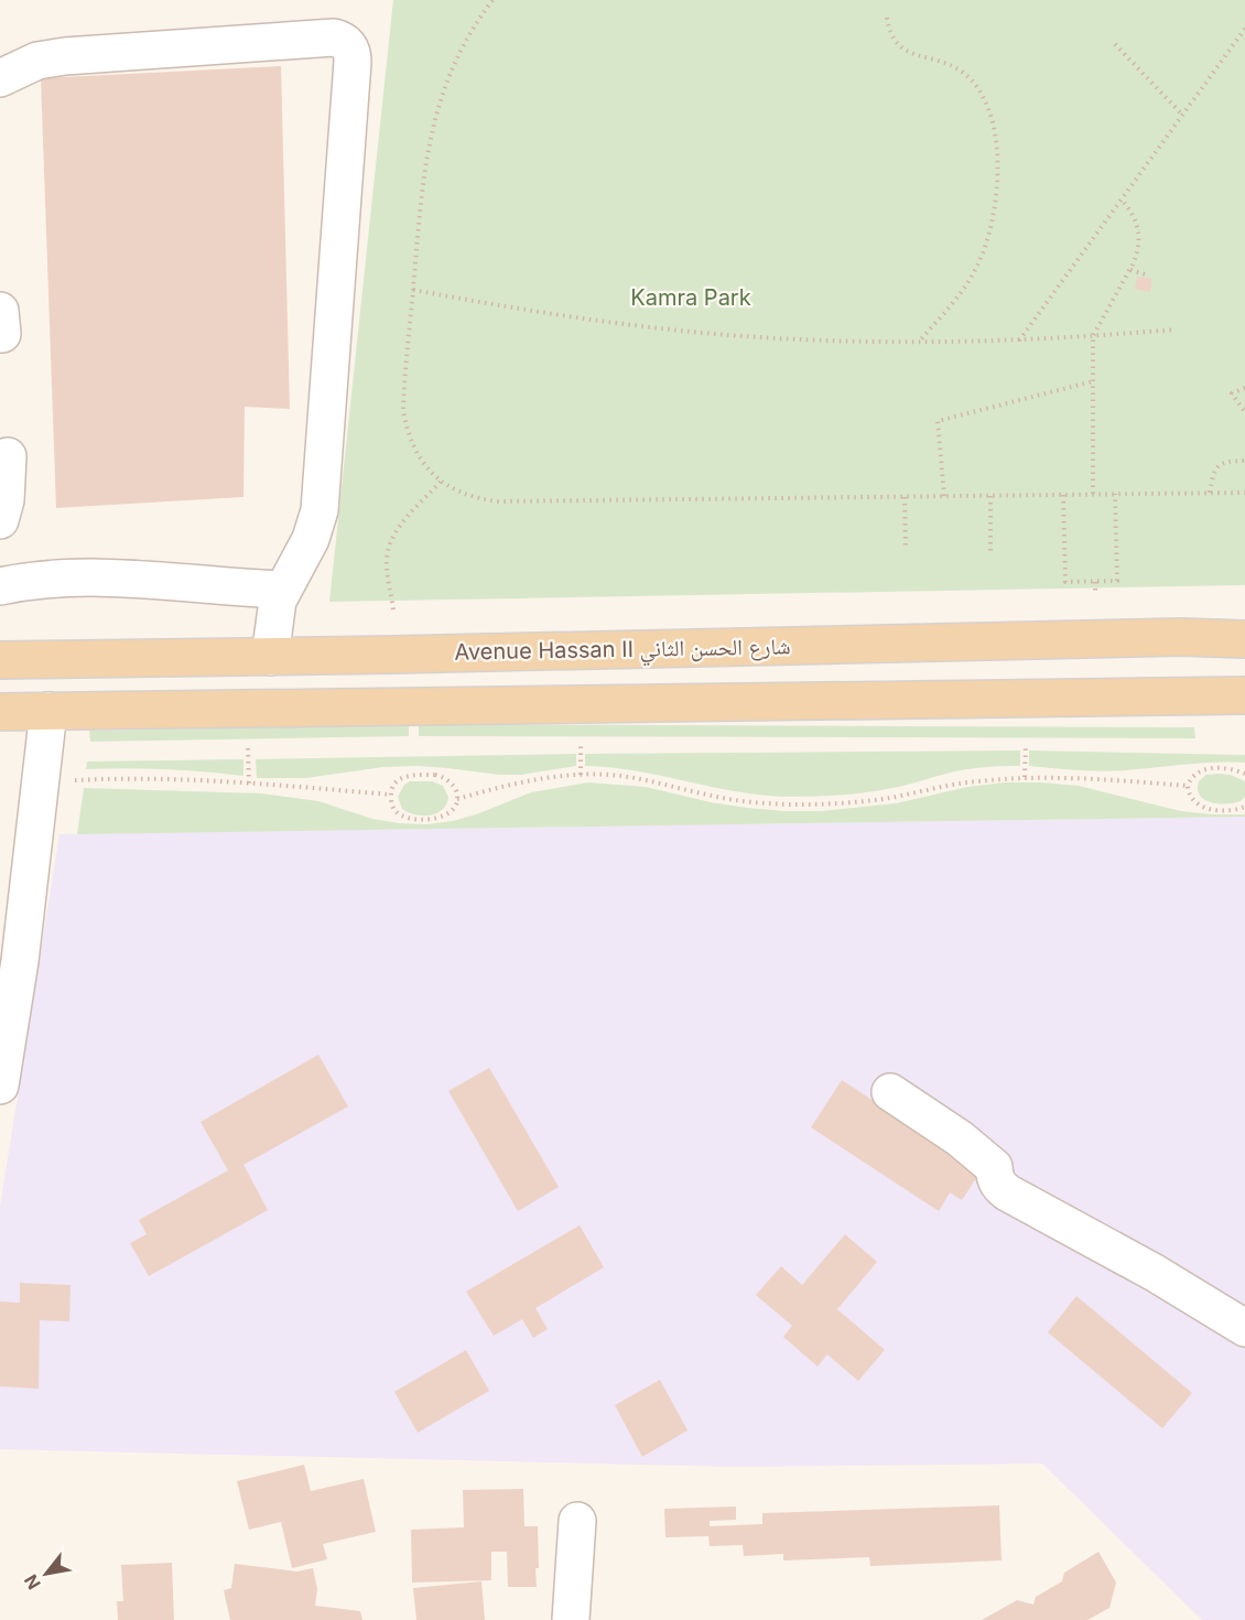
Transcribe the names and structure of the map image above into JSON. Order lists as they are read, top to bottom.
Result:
{
  "streets": {
    "main road": ["Avenue Hassan II شارع الحسن الثاني"]
  },
  "parks": ["Kamra Park"],
  "north": "bottom left"
}
